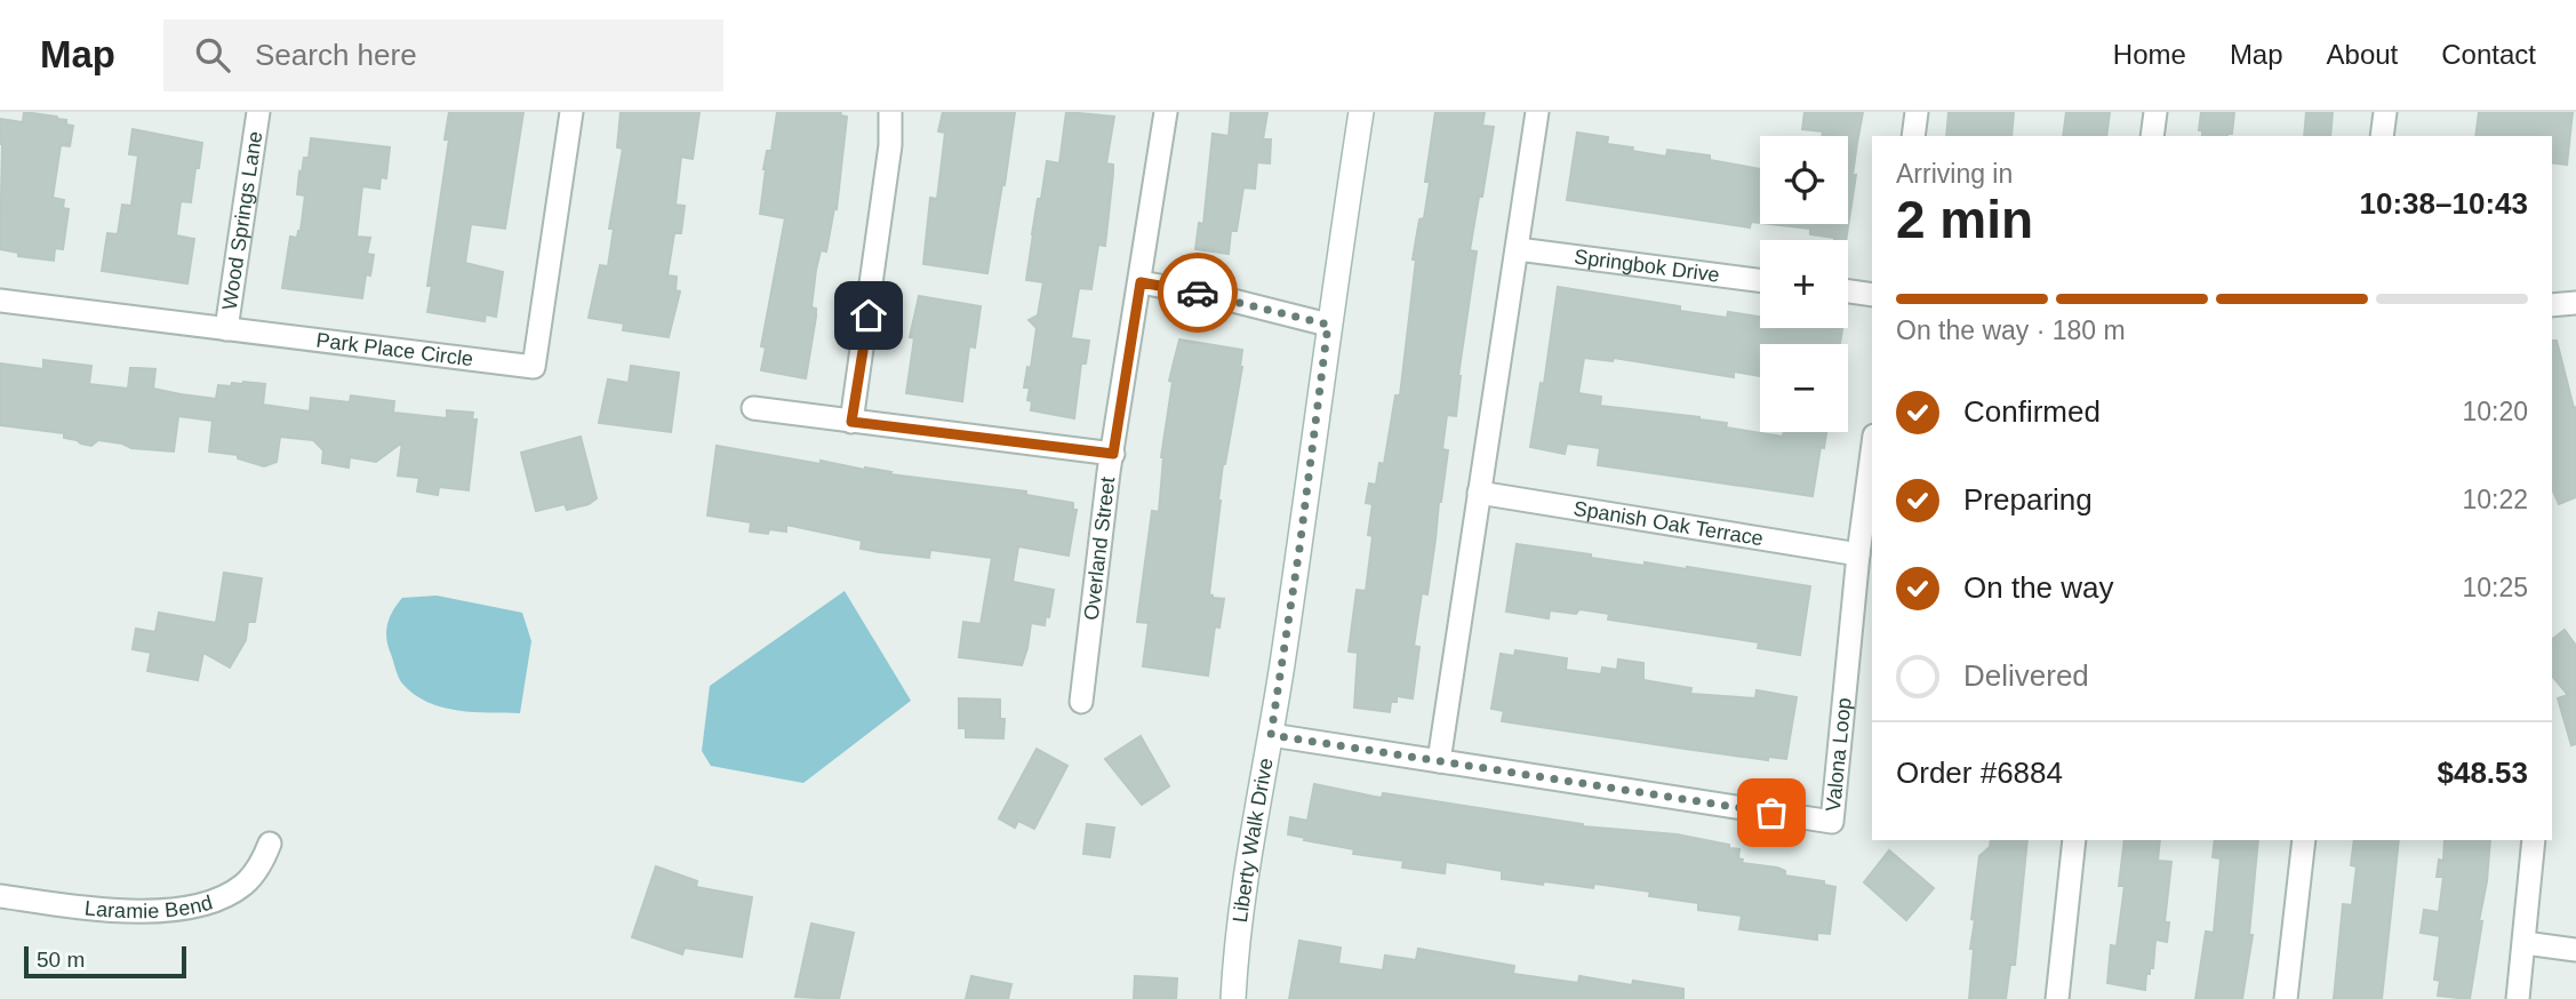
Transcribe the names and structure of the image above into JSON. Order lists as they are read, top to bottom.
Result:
{
  "streets": {
    "street": [
      "Wood Springs Lane",
      "Springbok Drive",
      "Park Place Circle",
      "Spanish Oak Terrace",
      "Overland Street",
      "Valona Loop",
      "Liberty Walk Drive",
      "Laramie Bend"
    ]
  },
  "crossings": [
    ["Wood Springs Lane", "Park Place Circle"],
    ["Spanish Oak Terrace", "Valona Loop"],
    ["Valona Loop", "Liberty Walk Drive"]
  ],
  "scale_bar": "50 m",
  "page": {
    "header": "Map",
    "search": "Search here",
    "nav": [
      "Home",
      "Map",
      "About",
      "Contact"
    ],
    "map_buttons": ["+", "−"],
    "heading": ["2 min", "Arriving in", "10:38–10:43"],
    "panel": ["Order #6884", "$48.53"],
    "bar": "On the way · 180 m",
    "list": [
      ["Confirmed", "10:20"],
      ["Preparing", "10:22"],
      ["On the way", "10:25"],
      "Delivered"
    ],
    "scale": "50 m"
  }
}
